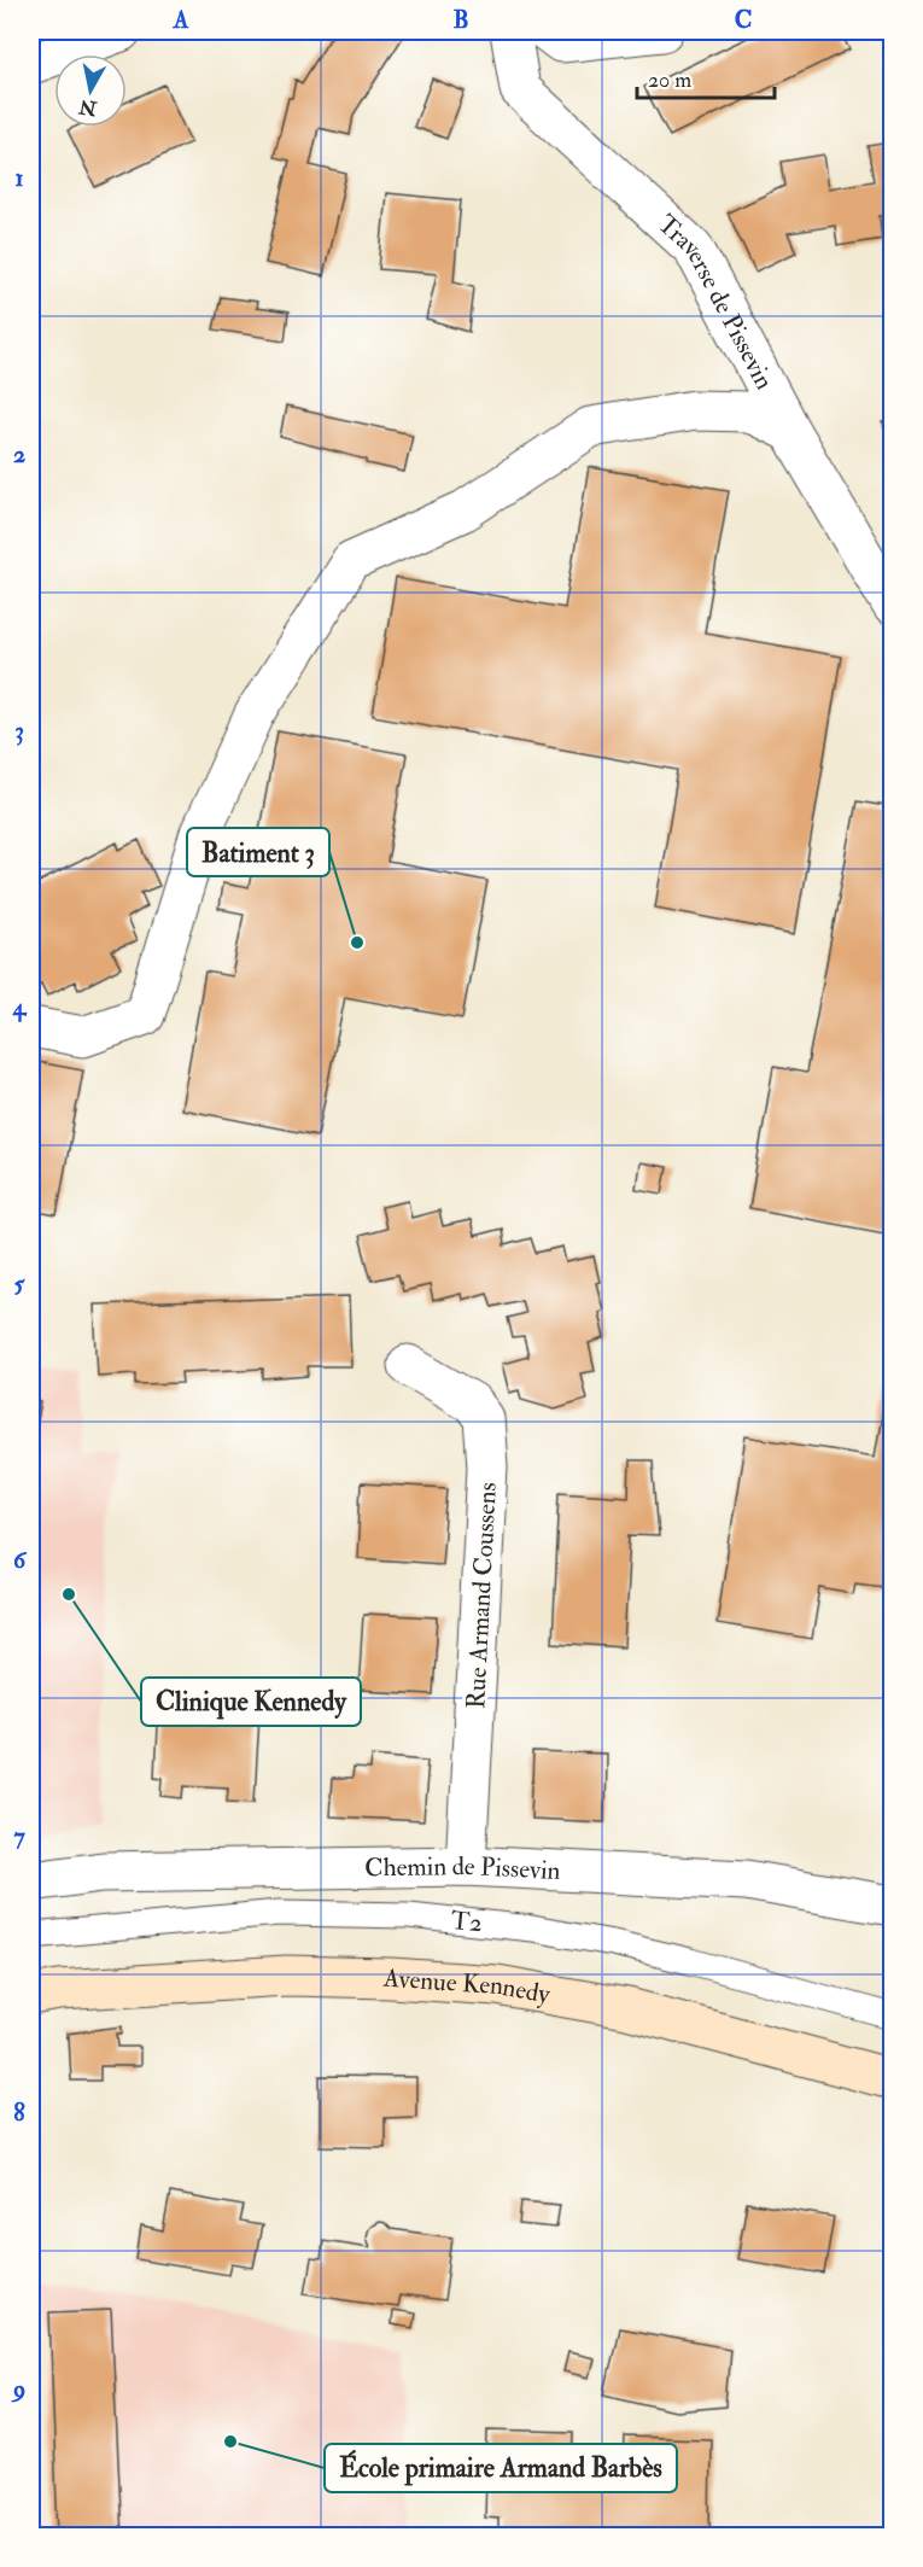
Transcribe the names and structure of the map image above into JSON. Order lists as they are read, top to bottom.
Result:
{
  "streets": {
    "main road": ["Avenue Kennedy"],
    "street": ["Traverse de Pissevin", "Rue Armand Coussens", "Chemin de Pissevin"],
    "lane": ["T2"]
  },
  "crossings": [
    ["Rue Armand Coussens", "Chemin de Pissevin"]
  ],
  "places": ["Batiment 3", "Clinique Kennedy", "École primaire Armand Barbès"],
  "scale_bar": "20 m",
  "north": "bottom",
  "grid": {
    "columns": ["A", "B", "C"],
    "rows": [
      "1",
      "2",
      "3",
      "4",
      "5",
      "6",
      "7",
      "8",
      "9"
    ]
  }
}
